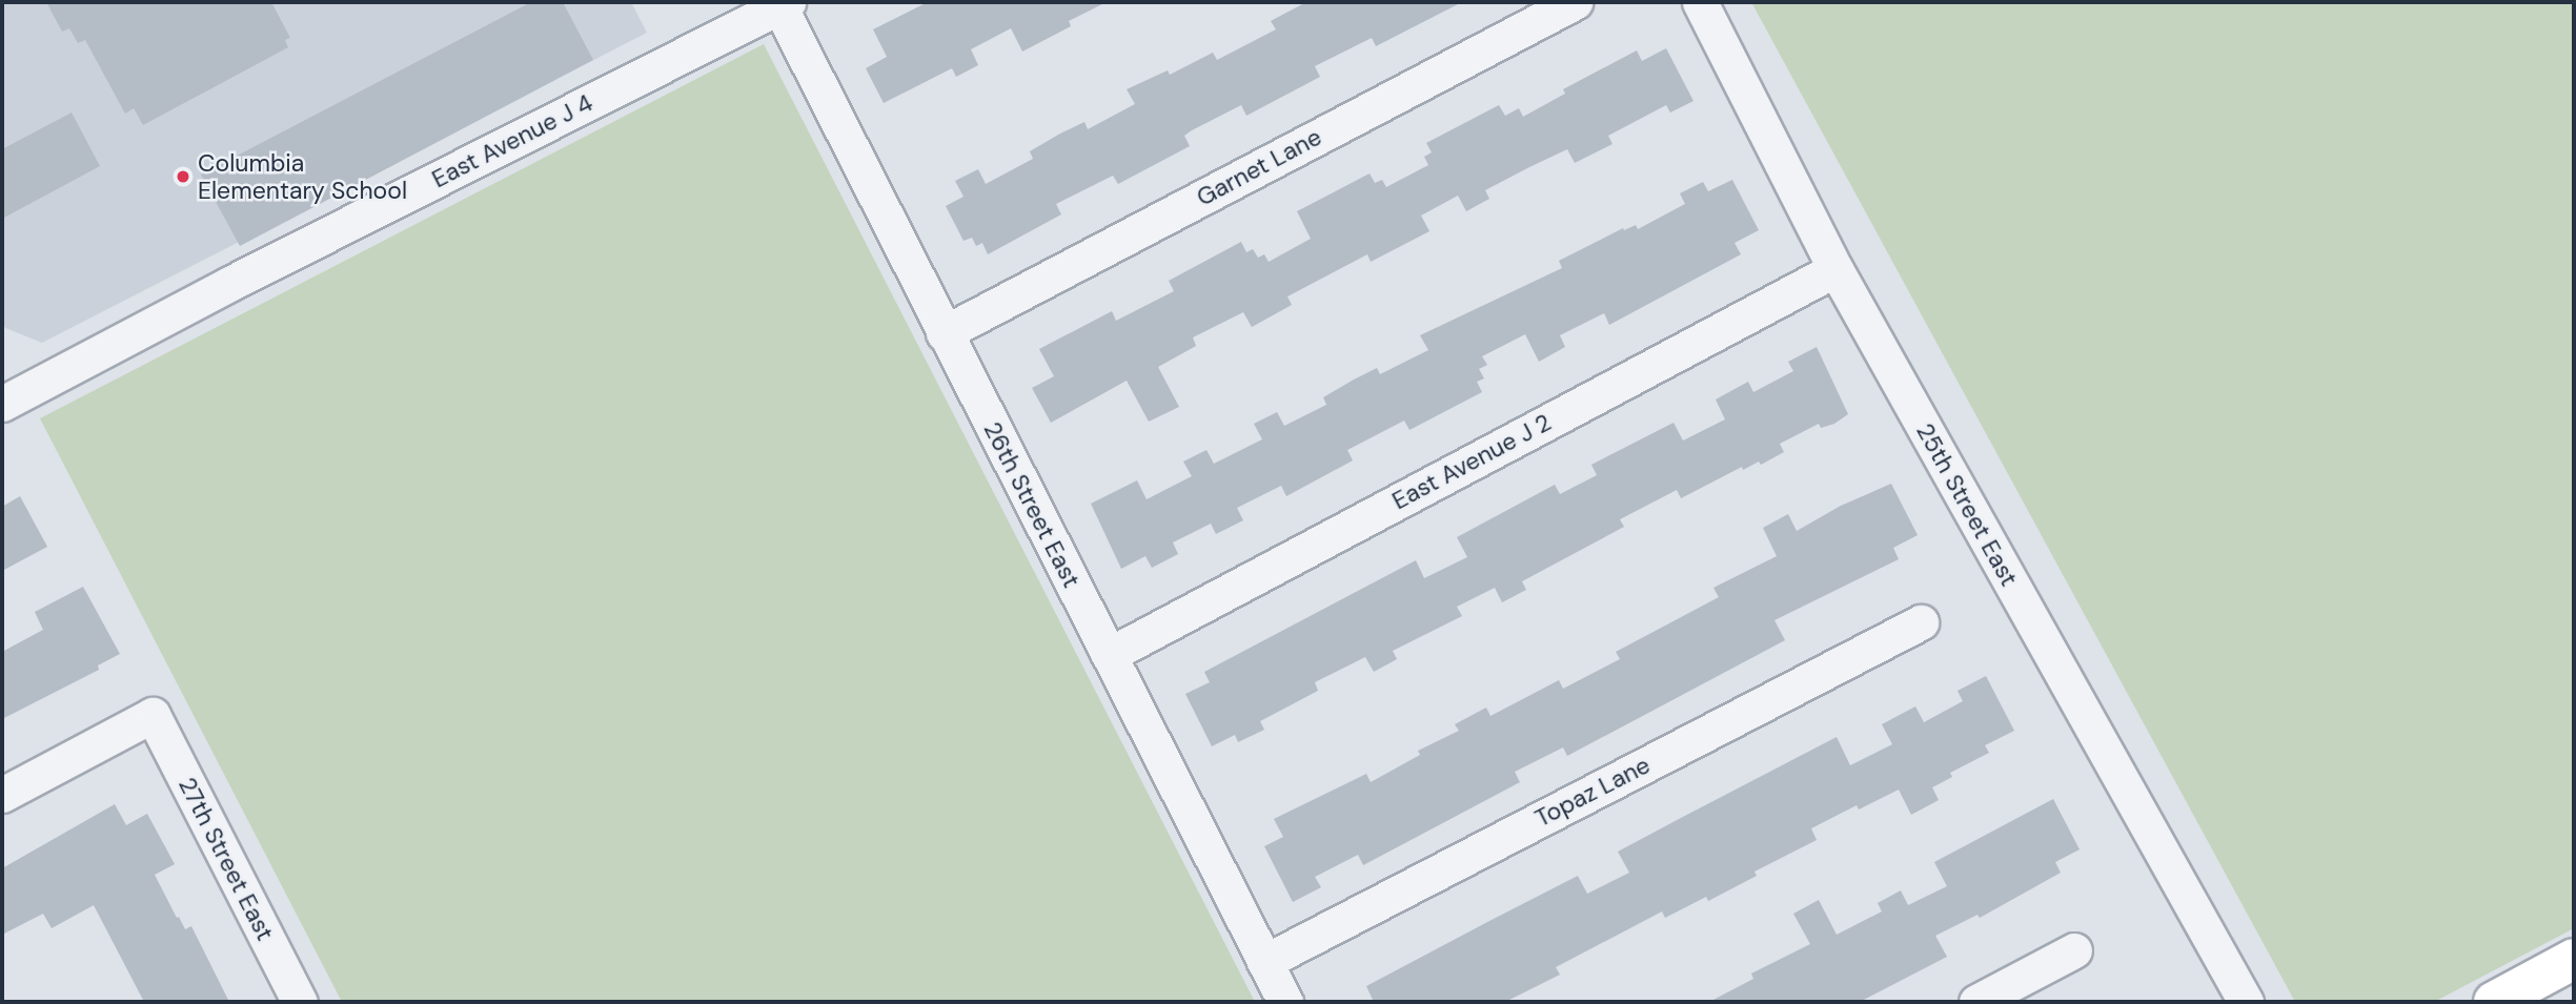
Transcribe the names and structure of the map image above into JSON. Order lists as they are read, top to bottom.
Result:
{
  "streets": {
    "street": [
      "East Avenue J 4",
      "Garnet Lane",
      "East Avenue J 2",
      "26th Street East",
      "25th Street East",
      "Topaz Lane",
      "27th Street East"
    ]
  },
  "crossings": [
    ["East Avenue J 4", "26th Street East"],
    ["Garnet Lane", "26th Street East"],
    ["East Avenue J 2", "26th Street East"],
    ["East Avenue J 2", "25th Street East"],
    ["26th Street East", "Topaz Lane"]
  ],
  "places": ["Columbia Elementary School"]
}
